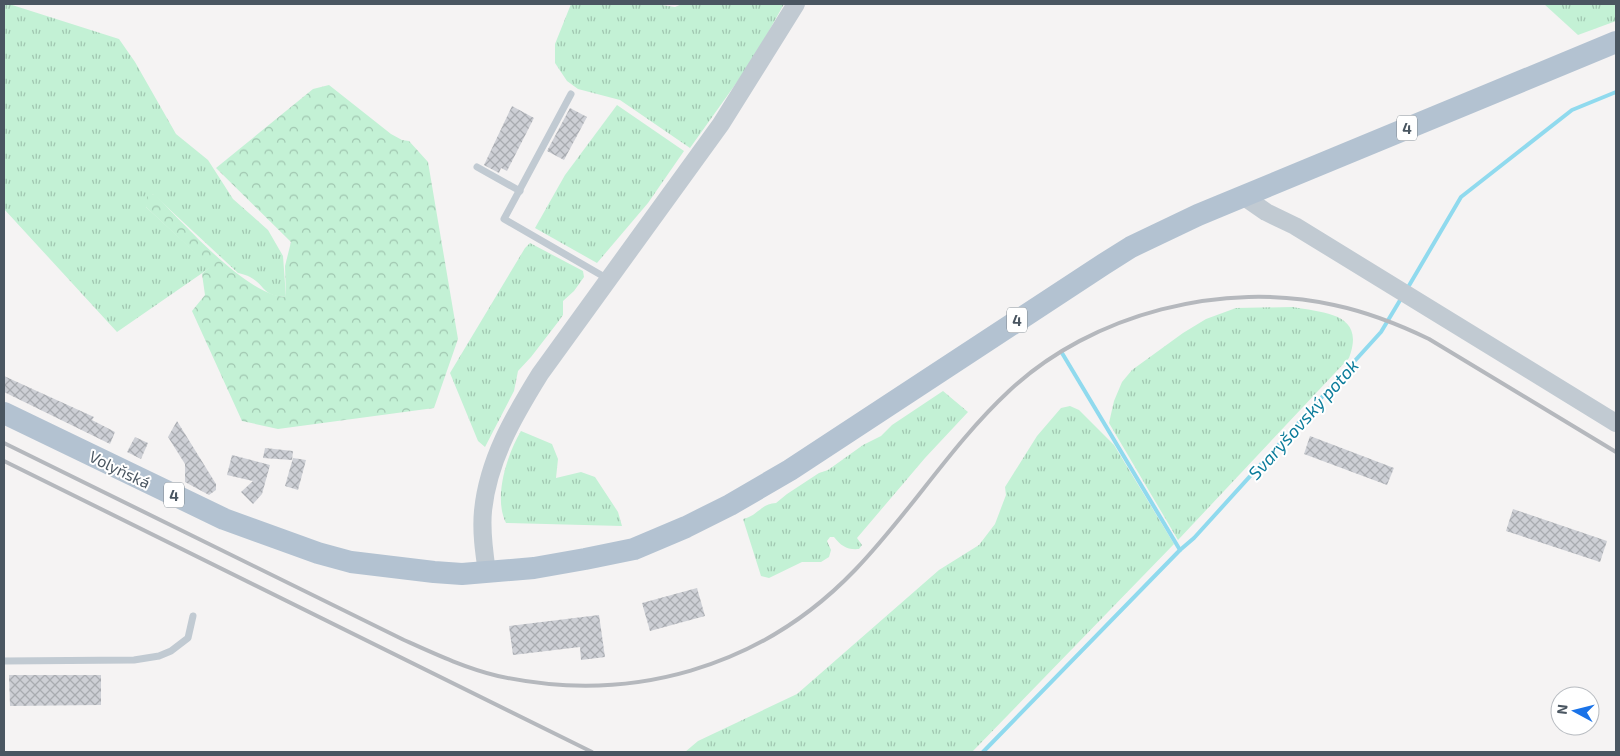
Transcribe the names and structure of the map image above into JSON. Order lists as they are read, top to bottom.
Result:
{
  "streets": {
    "main road": ["4", "Volyňská"]
  },
  "crossings": [
    ["4", "Volyňská"]
  ],
  "water": ["Svaryšovský potok"],
  "north": "left"
}
